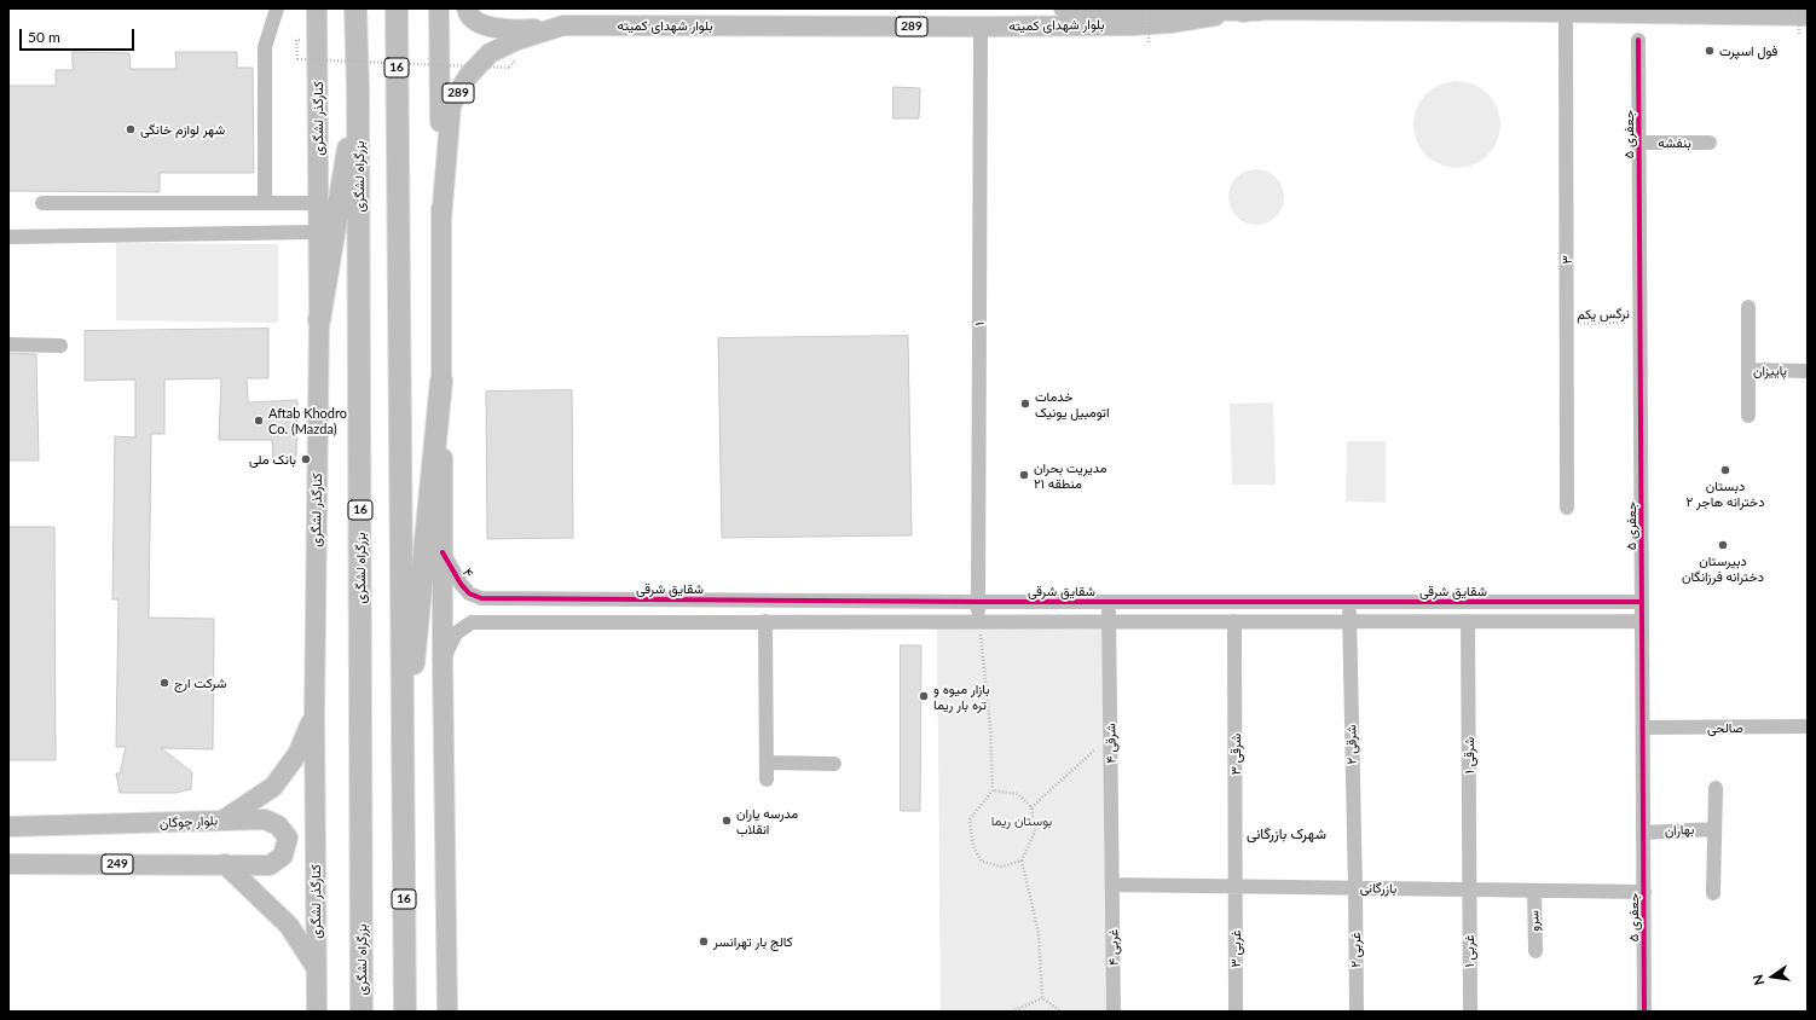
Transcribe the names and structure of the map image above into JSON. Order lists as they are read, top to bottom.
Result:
{
  "streets": {
    "highway": ["16", "بزرگراه لشگری"],
    "main road": [
      "بلوار شهدای کمیته",
      "289",
      "کنارگذر لشگری",
      "بلوار چوگان",
      "249"
    ],
    "street": [
      "جعفری ۵",
      "بنفشه",
      "۳",
      "۱",
      "پاییزان",
      "۴",
      "شقایق شرقی",
      "صالحی",
      "۴ شرقی",
      "۲ شرقی",
      "۳ شرقی",
      "۱ شرقی",
      "بهاران",
      "بازرگانی",
      "سرو",
      "۴ غربی",
      "۳ غربی",
      "۲ غربی",
      "۱ غربی"
    ],
    "path": ["نرگس یکم"]
  },
  "crossings": [
    ["بلوار شهدای کمیته", "۳"],
    ["بلوار شهدای کمیته", "۱"],
    ["کنارگذر لشگری", "بلوار چوگان"],
    ["جعفری ۵", "بنفشه"],
    ["جعفری ۵", "نرگس یکم"],
    ["جعفری ۵", "شقایق شرقی"],
    ["جعفری ۵", "صالحی"],
    ["جعفری ۵", "بهاران"],
    ["جعفری ۵", "بازرگانی"],
    ["۳", "نرگس یکم"],
    ["۱", "شقایق شرقی"],
    ["۴", "شقایق شرقی"],
    ["شقایق شرقی", "۴ شرقی"],
    ["شقایق شرقی", "۲ شرقی"],
    ["۴ شرقی", "بازرگانی"],
    ["۴ شرقی", "۴ غربی"],
    ["۲ شرقی", "بازرگانی"],
    ["۲ شرقی", "۲ غربی"],
    ["۳ شرقی", "بازرگانی"],
    ["۳ شرقی", "۳ غربی"],
    ["۱ شرقی", "بازرگانی"],
    ["۱ شرقی", "۱ غربی"],
    ["بازرگانی", "سرو"],
    ["بازرگانی", "۴ غربی"],
    ["بازرگانی", "۳ غربی"],
    ["بازرگانی", "۲ غربی"],
    ["بازرگانی", "۱ غربی"]
  ],
  "districts": ["شهرک بازرگانی"],
  "parks": ["بوستان ریما"],
  "places": [
    "فول اسپرت",
    "شهر لوازم خانگی",
    "خدمات اتومبیل یونیک",
    "Aftab Khodro Co. (Mazda)",
    "بانک ملی",
    "دبستان دخترانه هاجر ۲",
    "مدیریت بحران منطقه ۲۱",
    "دبیرستان دخترانه فرزانگان",
    "شرکت ارج",
    "بازار میوه و تره بار ریما",
    "مدرسه یاران انقلاب",
    "کالج بار تهرانسر"
  ],
  "scale_bar": "50 m",
  "north": "left"
}
